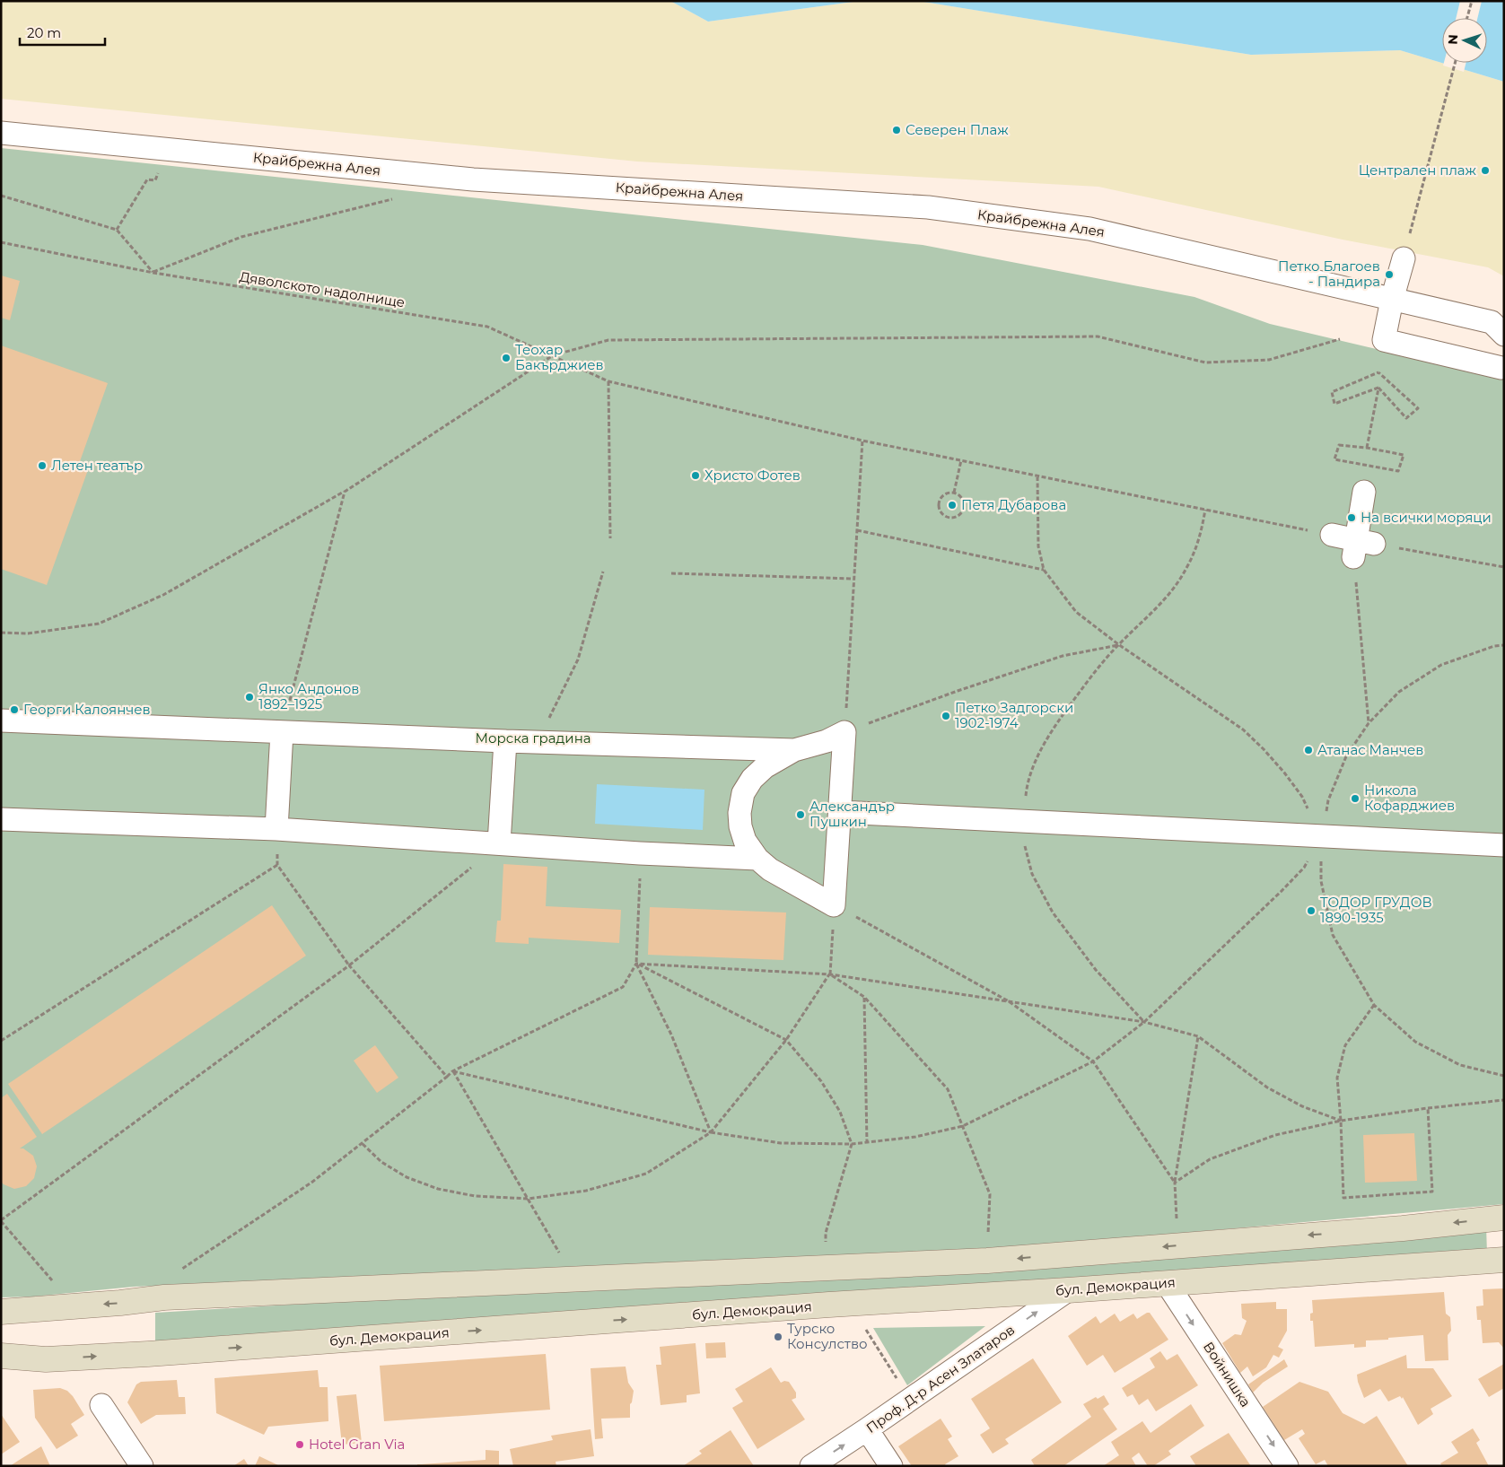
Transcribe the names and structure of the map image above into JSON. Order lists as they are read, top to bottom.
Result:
{
  "streets": {
    "main road": ["бул. Демокрация"],
    "street": ["Крайбрежна Алея", "Войнишка", "Проф. Д-р Асен Златаров"],
    "path": ["Дяволското надолнище"]
  },
  "crossings": [
    ["бул. Демокрация", "Войнишка"],
    ["бул. Демокрация", "Проф. Д-р Асен Златаров"]
  ],
  "one_way": ["Войнишка", "Проф. Д-р Асен Златаров"],
  "parks": ["Морска градина"],
  "places": [
    "Северен Плаж",
    "Централен плаж",
    "Петко Благоев - Пандира",
    "Теохар Бакърджиев",
    "Летен театър",
    "Христо Фотев",
    "Петя Дубарова",
    "На всички моряци",
    "Янко Андонов 1892–1925",
    "Георги Калоянчев",
    "Петко Задгорски 1902-1974",
    "Атанас Манчев",
    "Никола Кофарджиев",
    "Александър Пушкин",
    "TOДOP ГРУДОВ 1890-1935",
    "Турско Консулство",
    "Hotel Gran Via"
  ],
  "scale_bar": "20 m",
  "north": "left"
}
